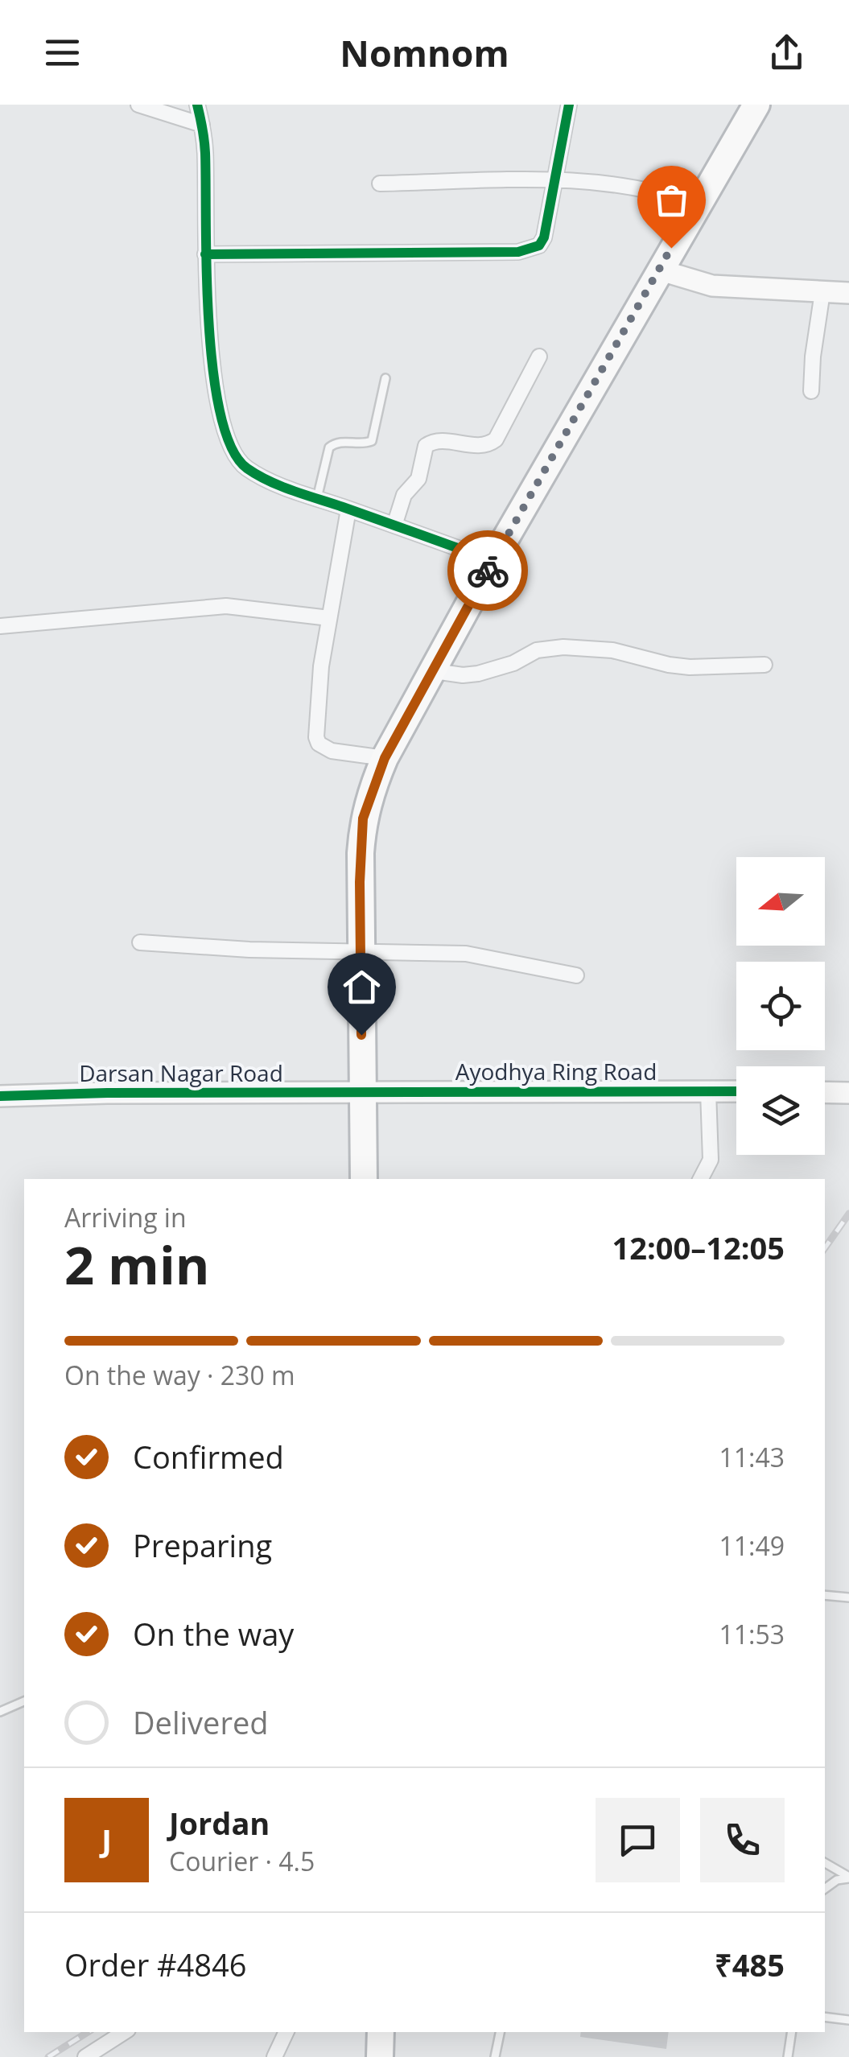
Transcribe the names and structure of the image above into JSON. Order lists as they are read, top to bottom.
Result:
{
  "streets": {
    "street": ["Ayodhya Ring Road", "Darsan Nagar Road"]
  },
  "crossings": [
    ["Ayodhya Ring Road", "Darsan Nagar Road"]
  ],
  "north": "left",
  "page": {
    "header": "Nomnom",
    "heading": ["2 min", "Arriving in", "12:00–12:05"],
    "panel": [
      "Jordan",
      "Courier · 4.5",
      "Order #4846",
      "₹485"
    ],
    "bar": "On the way · 230 m",
    "list": [
      ["Confirmed", "11:43"],
      ["Preparing", "11:49"],
      ["On the way", "11:53"],
      "Delivered"
    ],
    "round": "J"
  }
}
